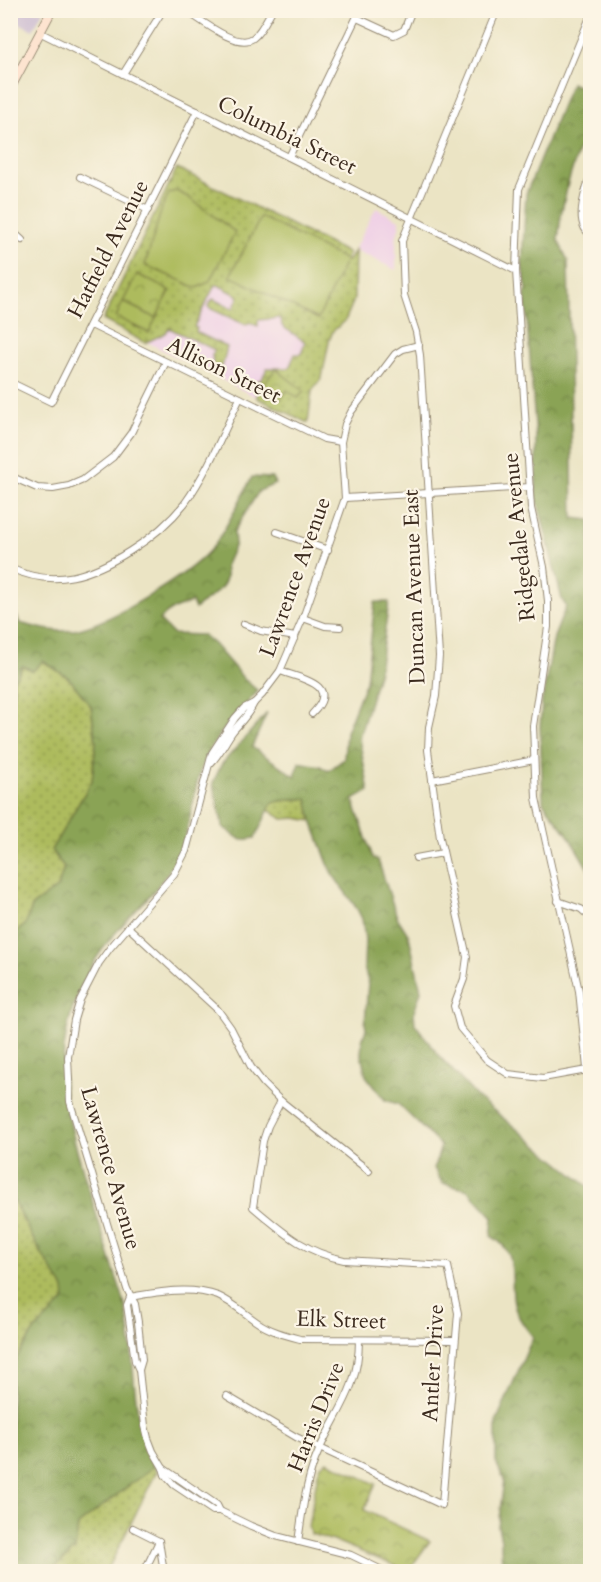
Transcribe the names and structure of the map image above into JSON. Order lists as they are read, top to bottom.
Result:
{
  "streets": {
    "street": [
      "Columbia Street",
      "Hatfield Avenue",
      "Allison Street",
      "Ridgedale Avenue",
      "Lawrence Avenue",
      "Duncan Avenue East",
      "Elk Street",
      "Antler Drive",
      "Harris Drive"
    ]
  },
  "crossings": [
    ["Columbia Street", "Hatfield Avenue"],
    ["Columbia Street", "Ridgedale Avenue"],
    ["Columbia Street", "Duncan Avenue East"],
    ["Hatfield Avenue", "Allison Street"],
    ["Allison Street", "Lawrence Avenue"],
    ["Ridgedale Avenue", "Duncan Avenue East"],
    ["Lawrence Avenue", "Duncan Avenue East"],
    ["Lawrence Avenue", "Elk Street"],
    ["Lawrence Avenue", "Harris Drive"],
    ["Elk Street", "Antler Drive"],
    ["Elk Street", "Harris Drive"],
    ["Antler Drive", "Harris Drive"]
  ]
}
